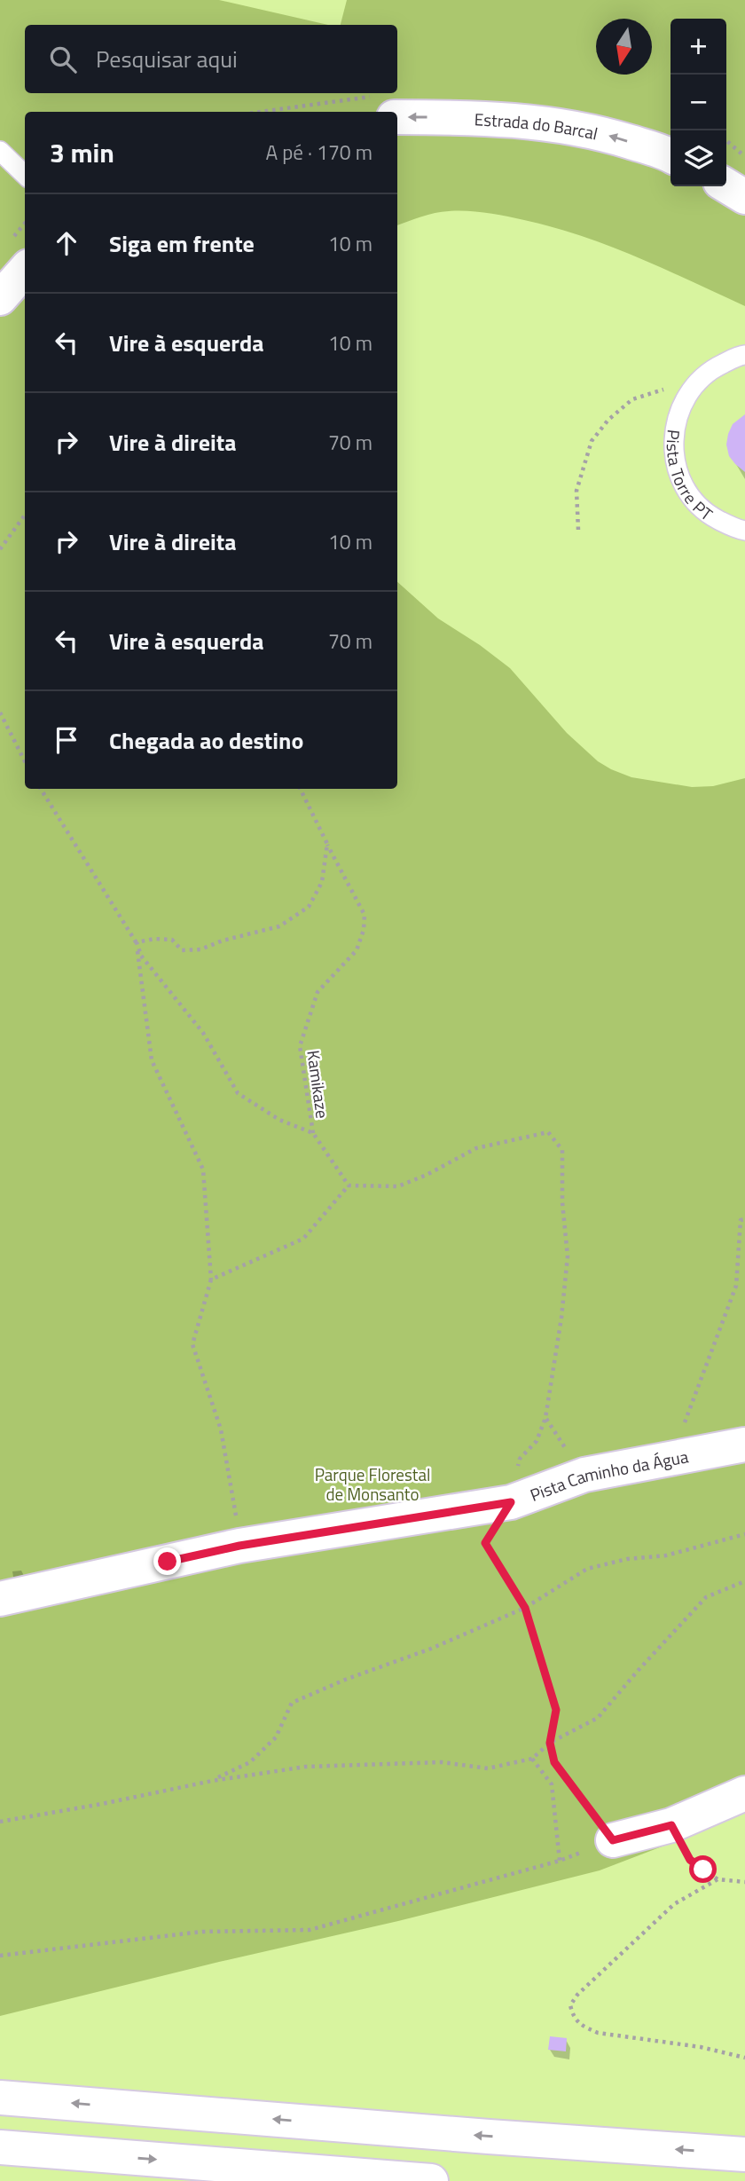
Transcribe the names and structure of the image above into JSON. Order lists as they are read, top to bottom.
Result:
{
  "streets": {
    "main road": ["Estrada do Barcal", "Pista Caminho da Água"],
    "lane": ["Pista Torre PT"],
    "path": ["Kamikaze"]
  },
  "one_way": ["Estrada do Barcal"],
  "parks": ["Parque Florestal de Monsanto"],
  "north": "bottom",
  "page": {
    "map_buttons": ["+", "−"],
    "search": "Pesquisar aqui",
    "heading": ["3 min", "A pé · 170 m"],
    "list": [
      ["Siga em frente", "10 m"],
      ["Vire à esquerda", "10 m"],
      ["Vire à direita", "70 m"],
      ["Vire à direita", "10 m"],
      ["Vire à esquerda", "70 m"],
      "Chegada ao destino"
    ]
  }
}
